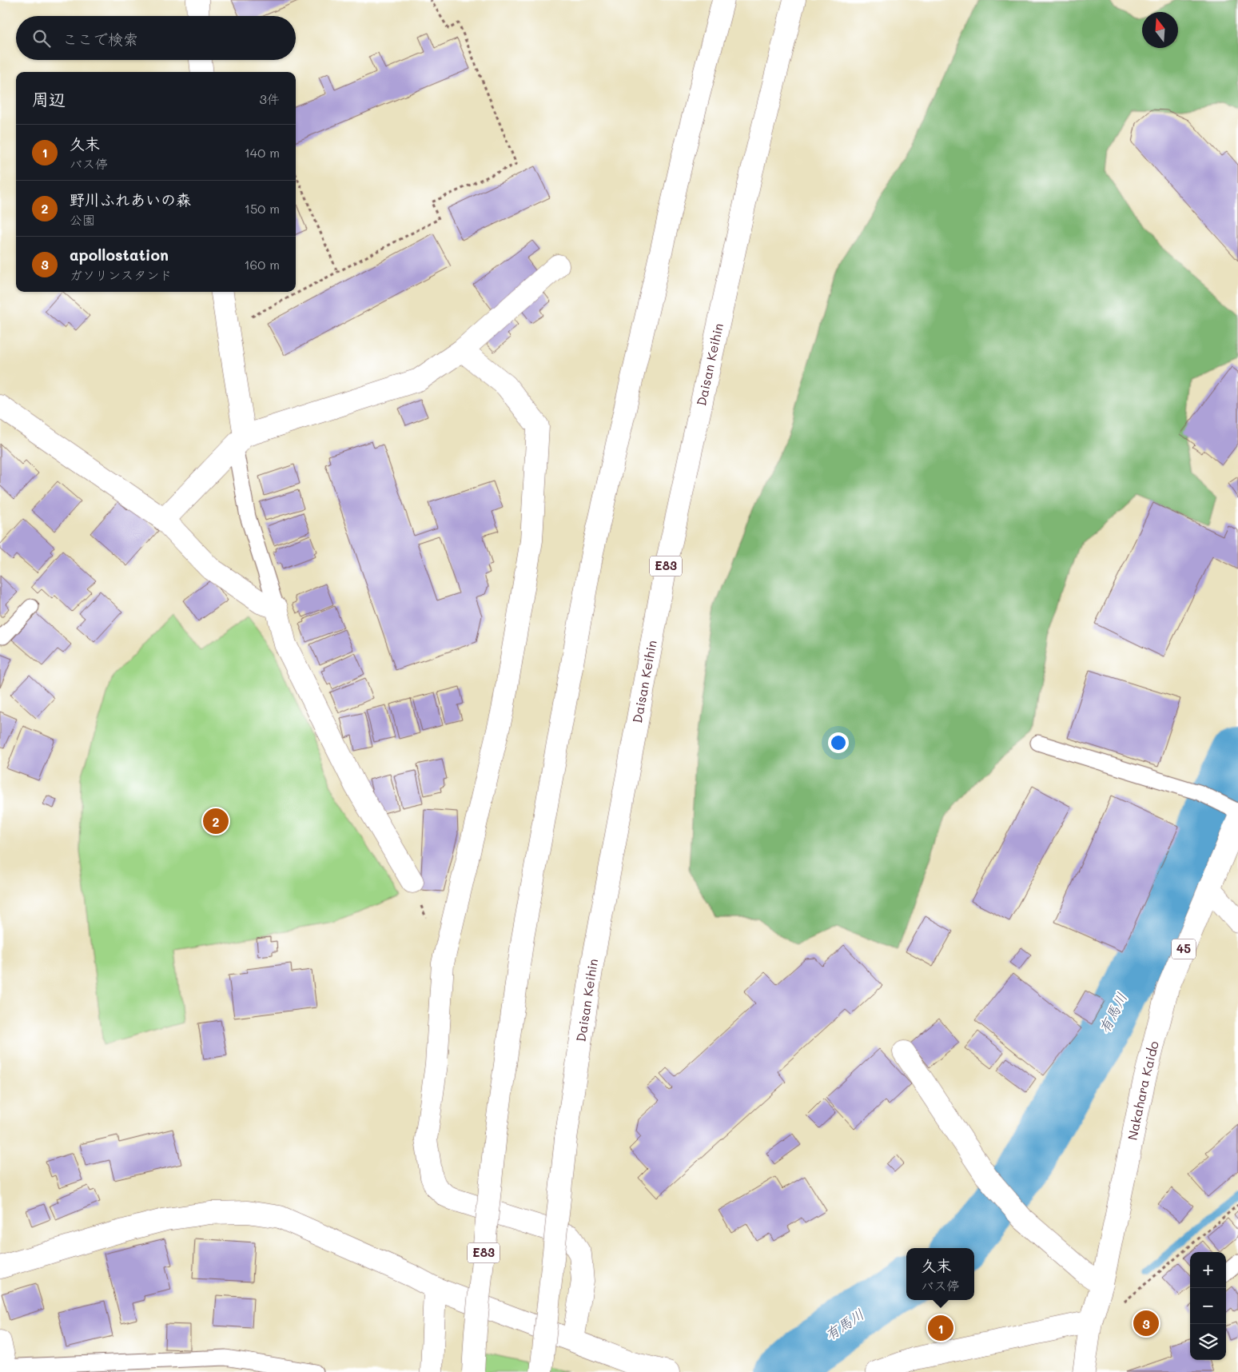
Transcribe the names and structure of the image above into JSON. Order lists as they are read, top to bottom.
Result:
{
  "streets": {
    "main road": [
      "Daisan Keihin",
      "E83",
      "45",
      "Nakahara Kaido"
    ]
  },
  "water": ["有馬川"],
  "north": "top",
  "page": {
    "search": "ここで検索",
    "heading": ["周辺", "3件"],
    "list": [
      {
        "mark": "1",
        "name": "久末",
        "note": "バス停",
        "value": "140 m"
      },
      {
        "mark": "2",
        "name": "野川ふれあいの森",
        "note": "公園",
        "value": "150 m"
      },
      {
        "mark": "3",
        "name": "apollostation",
        "note": "ガソリンスタンド",
        "value": "160 m"
      }
    ],
    "pins": ["2", "3", "1"],
    "popup": ["久末", "バス停"],
    "map_buttons": ["+", "−"]
  }
}
